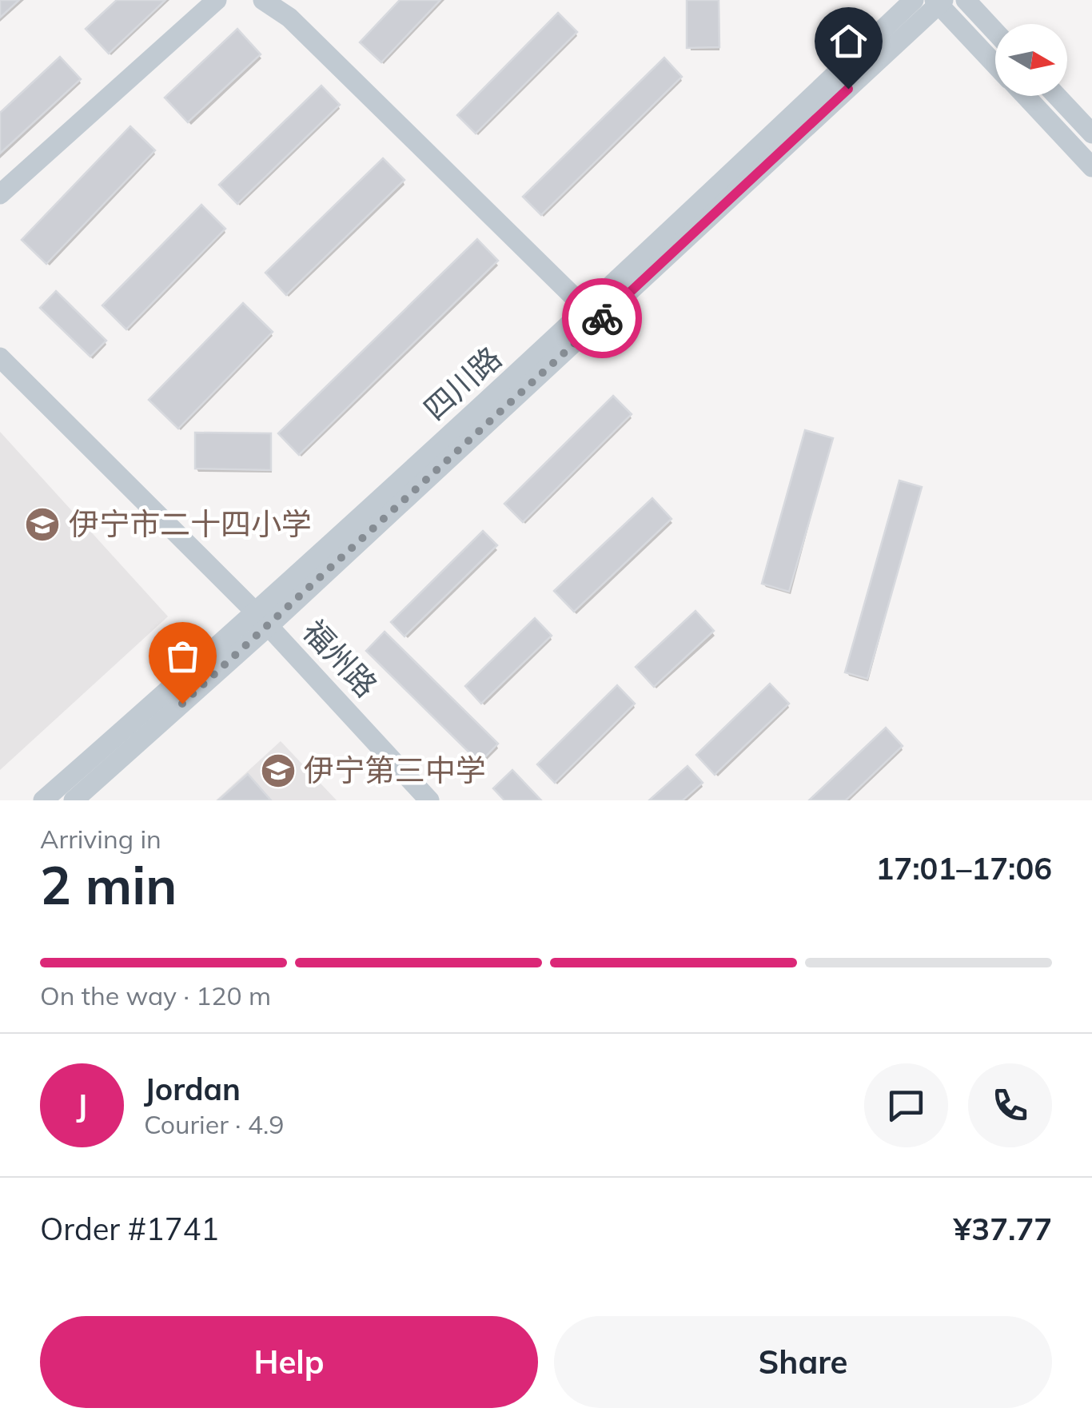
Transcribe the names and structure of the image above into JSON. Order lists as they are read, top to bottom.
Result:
{
  "streets": {
    "street": ["四川路", "福州路"]
  },
  "crossings": [
    ["四川路", "福州路"]
  ],
  "places": {
    "school or university": ["伊宁市二十四小学", "伊宁第三中学"]
  },
  "north": "right",
  "page": {
    "heading": ["2 min", "Arriving in", "17:01–17:06"],
    "panel": [
      "Jordan",
      "Courier · 4.9",
      "Order #1741",
      "¥37.77"
    ],
    "bar": "On the way · 120 m",
    "round": "J",
    "buttons": ["Help", "Share"]
  }
}
